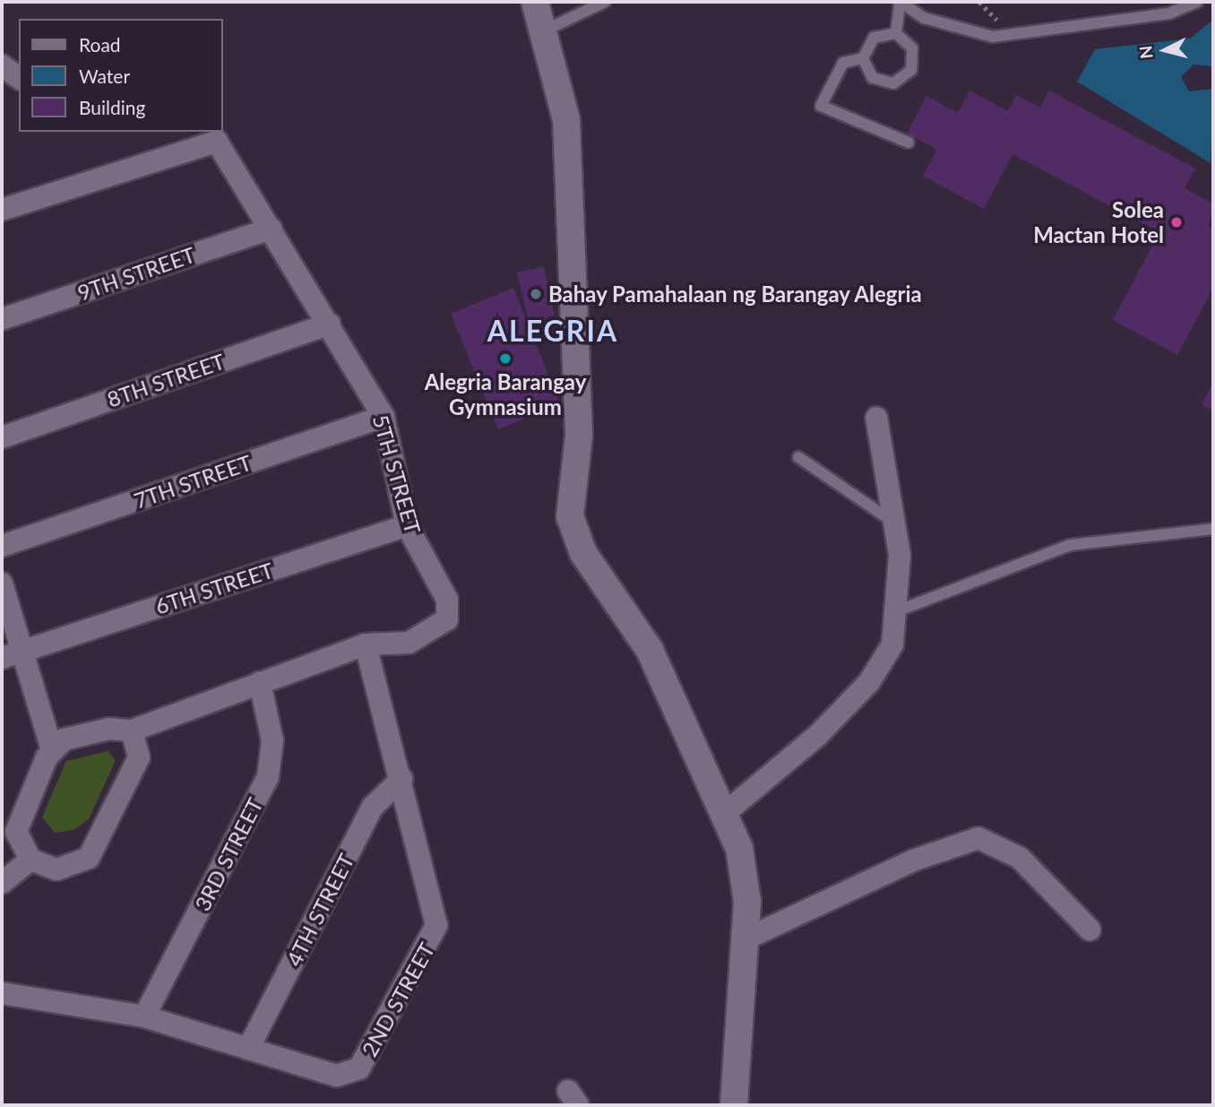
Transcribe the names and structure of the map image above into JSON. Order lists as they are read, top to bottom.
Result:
{
  "streets": {
    "street": [
      "9TH STREET",
      "8TH STREET",
      "5TH STREET",
      "7TH STREET",
      "6TH STREET",
      "3RD STREET",
      "4TH STREET",
      "2ND STREET"
    ]
  },
  "crossings": [
    ["9TH STREET", "5TH STREET"],
    ["8TH STREET", "5TH STREET"],
    ["5TH STREET", "7TH STREET"],
    ["5TH STREET", "6TH STREET"],
    ["5TH STREET", "3RD STREET"],
    ["5TH STREET", "2ND STREET"],
    ["3RD STREET", "2ND STREET"],
    ["4TH STREET", "2ND STREET"]
  ],
  "districts": ["ALEGRIA"],
  "places": ["Solea Mactan Hotel", "Bahay Pamahalaan ng Barangay Alegria", "Alegria Barangay Gymnasium"],
  "legend": ["Road", "Water", "Building"],
  "north": "left"
}
